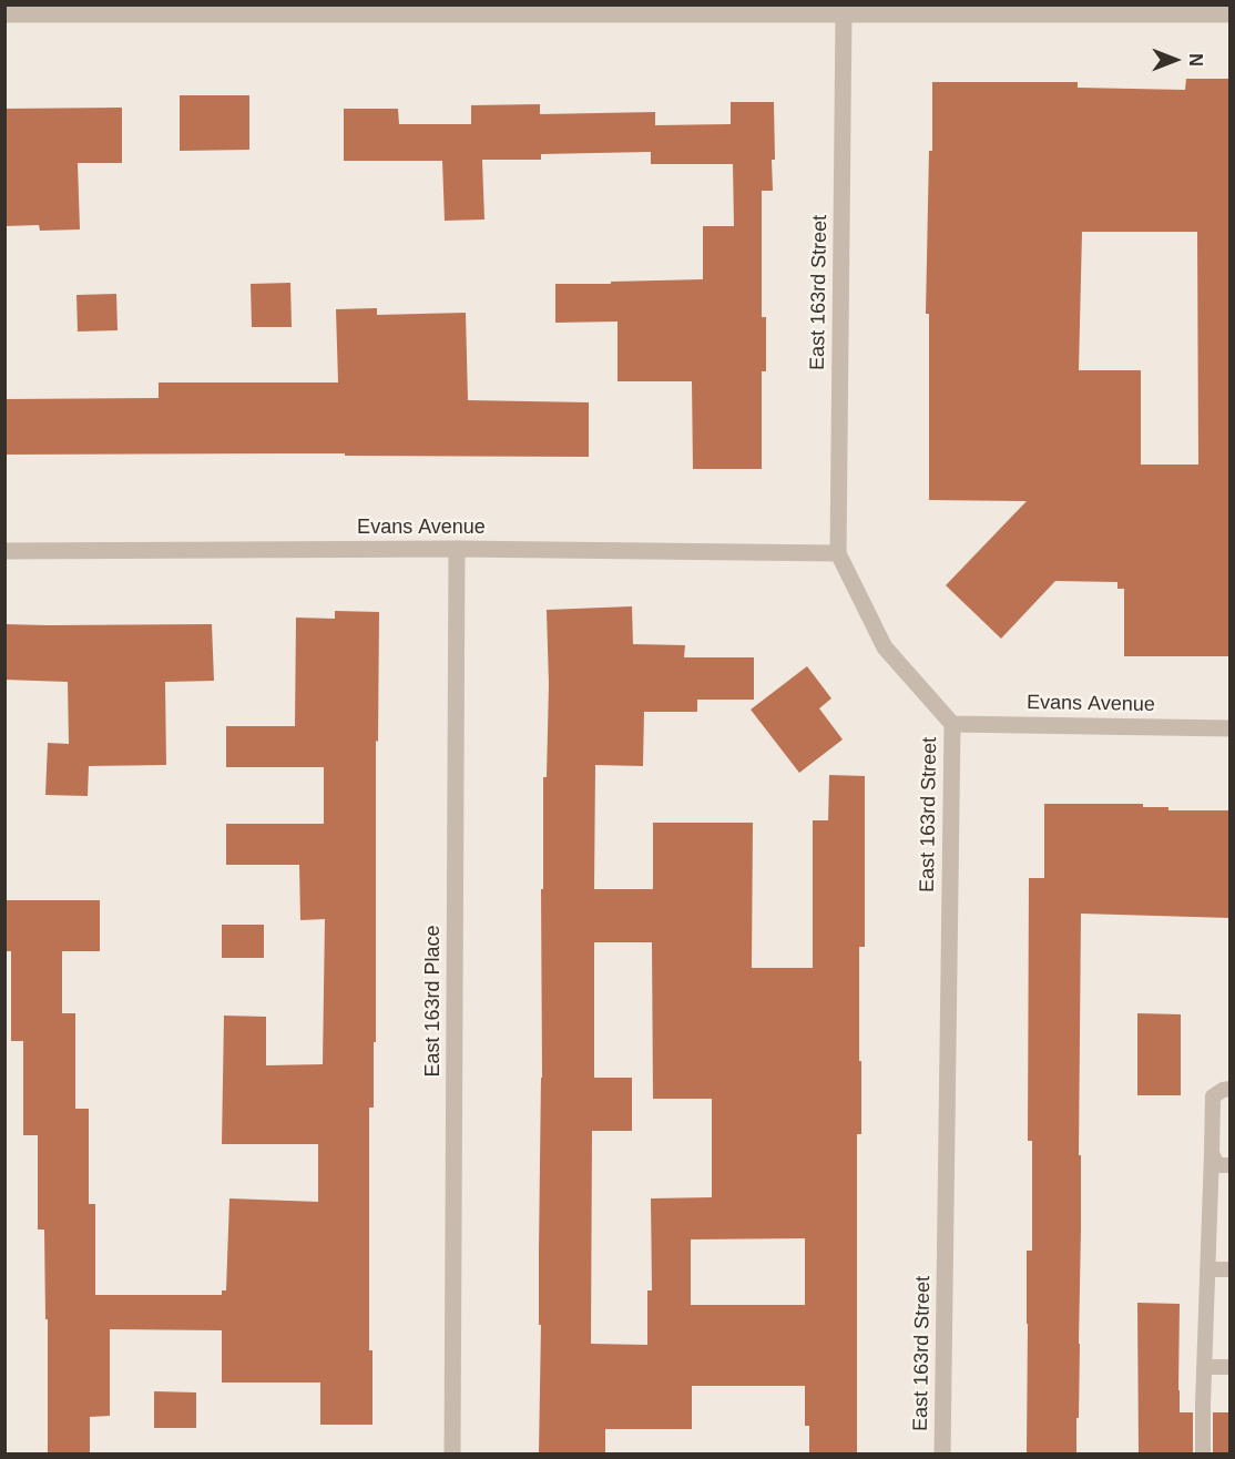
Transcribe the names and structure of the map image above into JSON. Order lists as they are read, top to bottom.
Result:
{
  "streets": {
    "street": ["East 163rd Street", "Evans Avenue", "East 163rd Place"]
  },
  "crossings": [
    ["East 163rd Street", "Evans Avenue"],
    ["Evans Avenue", "East 163rd Place"]
  ],
  "north": "right"
}
